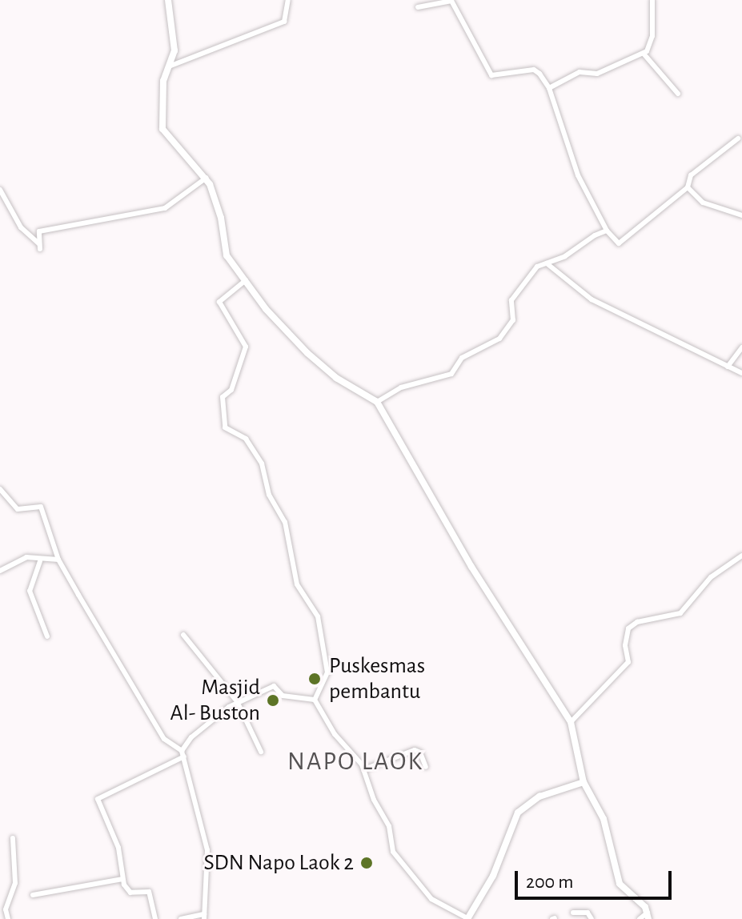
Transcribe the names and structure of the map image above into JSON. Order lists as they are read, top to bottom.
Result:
{
  "districts": ["NAPO LAOK"],
  "places": ["Puskesmas pembantu", "Masjid Al- Buston", "SDN Napo Laok 2"],
  "scale_bar": "200 m"
}
